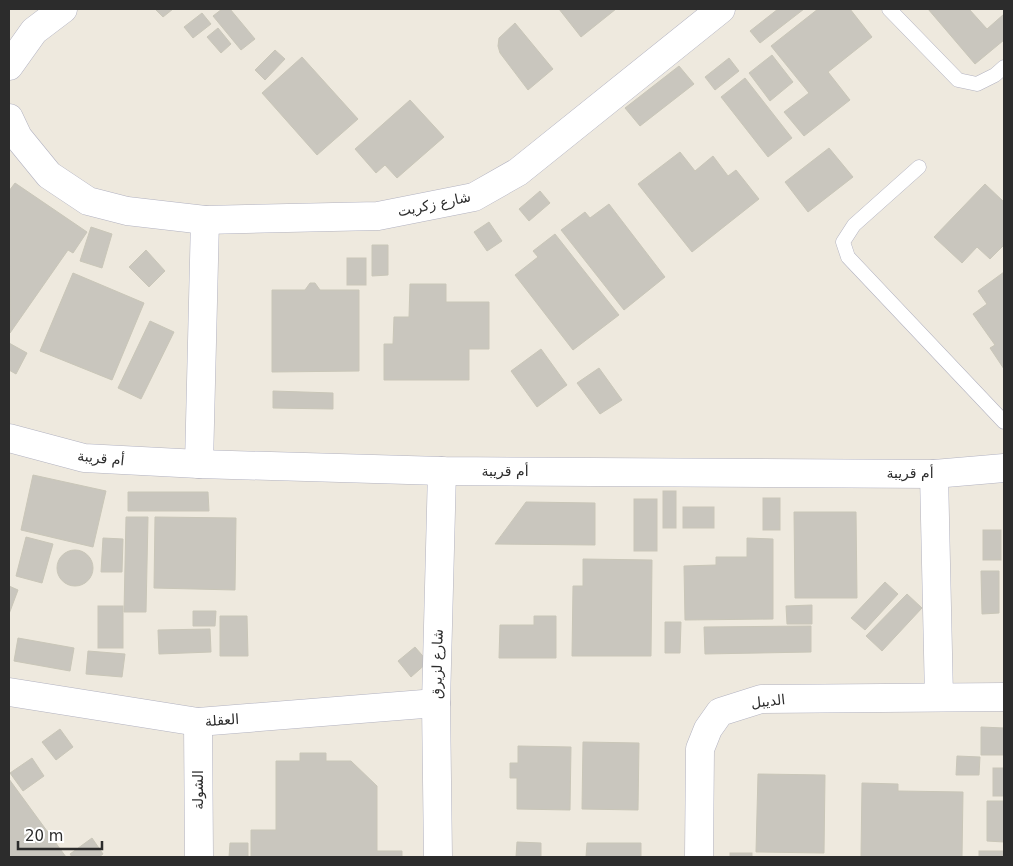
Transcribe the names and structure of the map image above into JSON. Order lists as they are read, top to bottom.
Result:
{
  "streets": {
    "street": [
      "شارع زكريت",
      "أم قريبة",
      "شارع لزيرق",
      "الديبل",
      "العقلة",
      "الشولة"
    ]
  },
  "crossings": [
    ["أم قريبة", "شارع لزيرق"],
    ["شارع لزيرق", "العقلة"],
    ["العقلة", "الشولة"]
  ],
  "scale_bar": "20 m"
}
